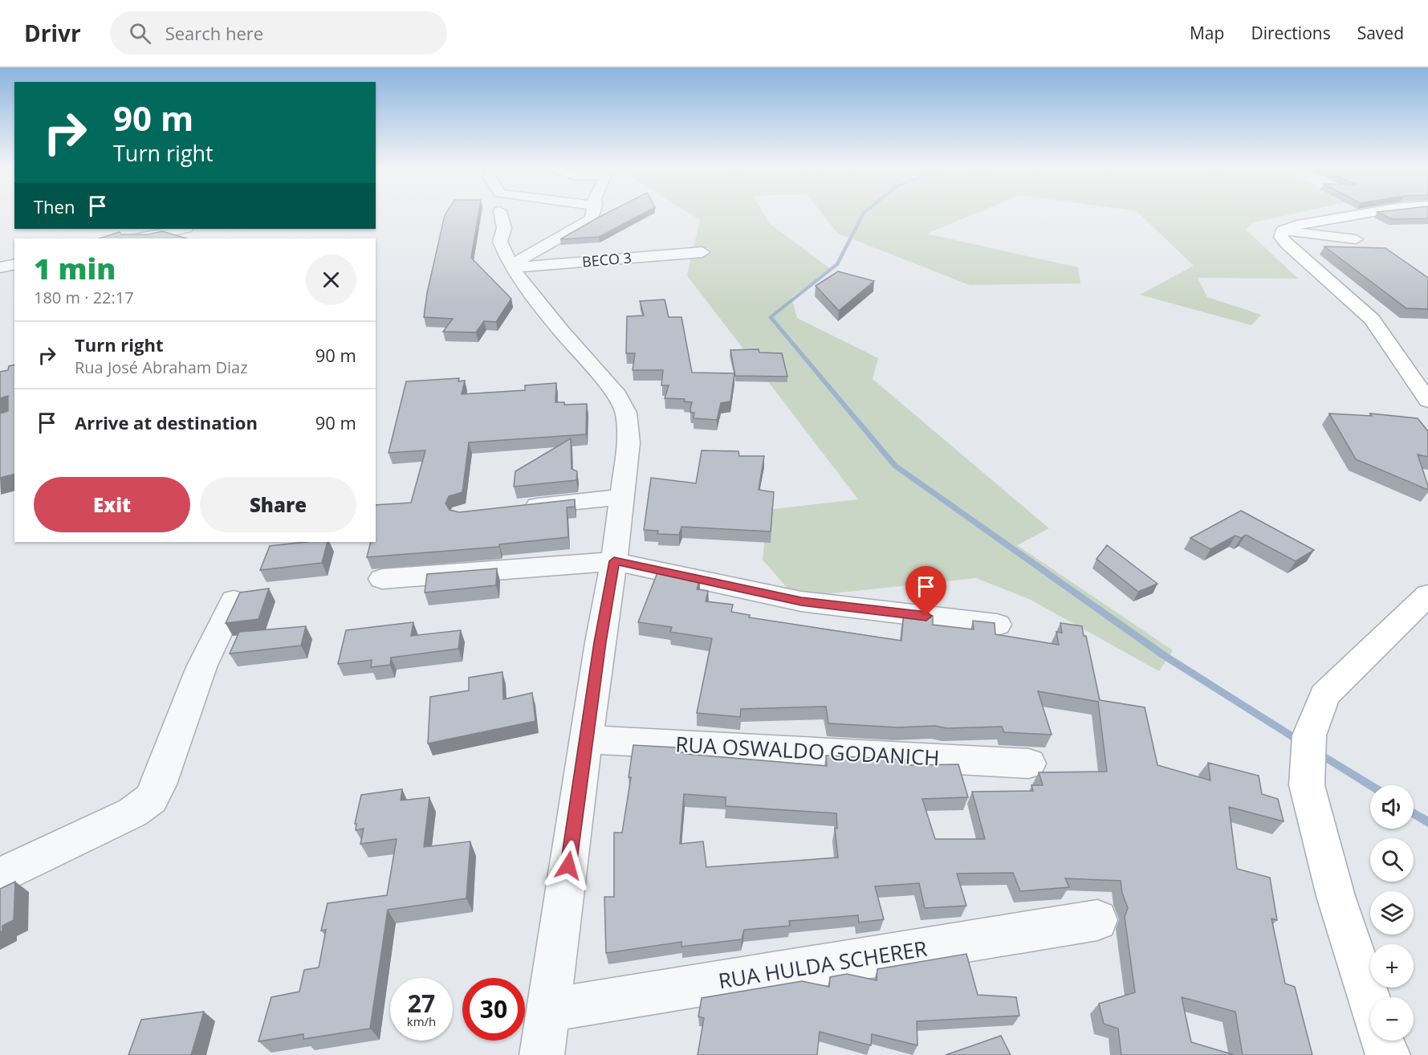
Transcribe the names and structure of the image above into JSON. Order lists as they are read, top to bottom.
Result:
{
  "streets": {
    "street": ["BECO 3", "RUA OSWALDO GODANICH", "RUA HULDA SCHERER"]
  },
  "page": {
    "header": "Drivr",
    "search": "Search here",
    "nav": ["Map", "Directions", "Saved"],
    "turn": ["90 m", "Turn right"],
    "then": "Then",
    "heading": ["1 min", "180 m · 22:17"],
    "list": [
      {
        "name": "Turn right",
        "note": "Rua José Abraham Diaz",
        "value": "90 m"
      },
      {
        "name": "Arrive at destination",
        "value": "90 m"
      }
    ],
    "buttons": ["Exit", "Share"],
    "map_buttons": ["+", "−"],
    "speed": "27 km/h",
    "limit": "30"
  }
}
